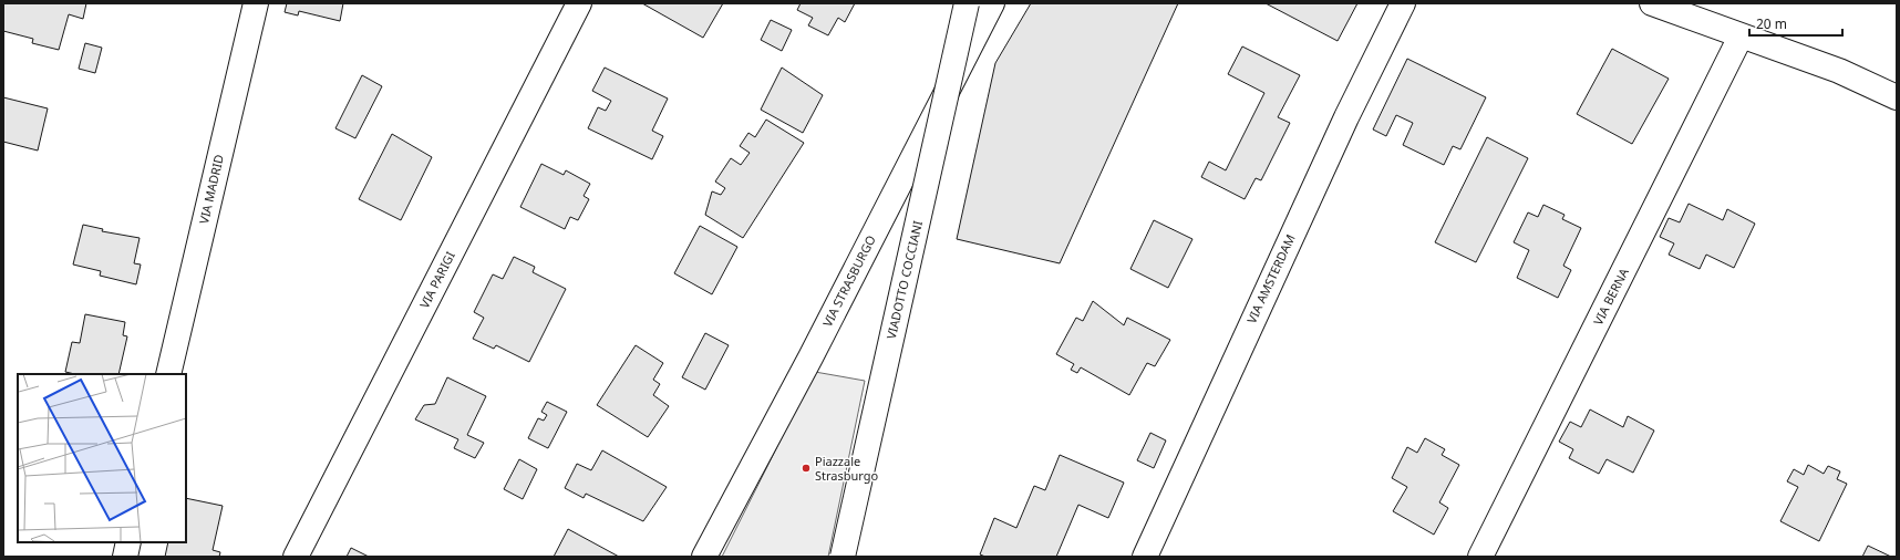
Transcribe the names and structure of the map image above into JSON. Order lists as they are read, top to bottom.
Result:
{
  "streets": {
    "main road": [
      "VIA MADRID",
      "VIA AMSTERDAM",
      "VIA PARIGI",
      "VIADOTTO COCCIANI",
      "VIA STRASBURGO",
      "VIA BERNA"
    ]
  },
  "places": ["Piazzale Strasburgo"],
  "scale_bar": "20 m"
}
